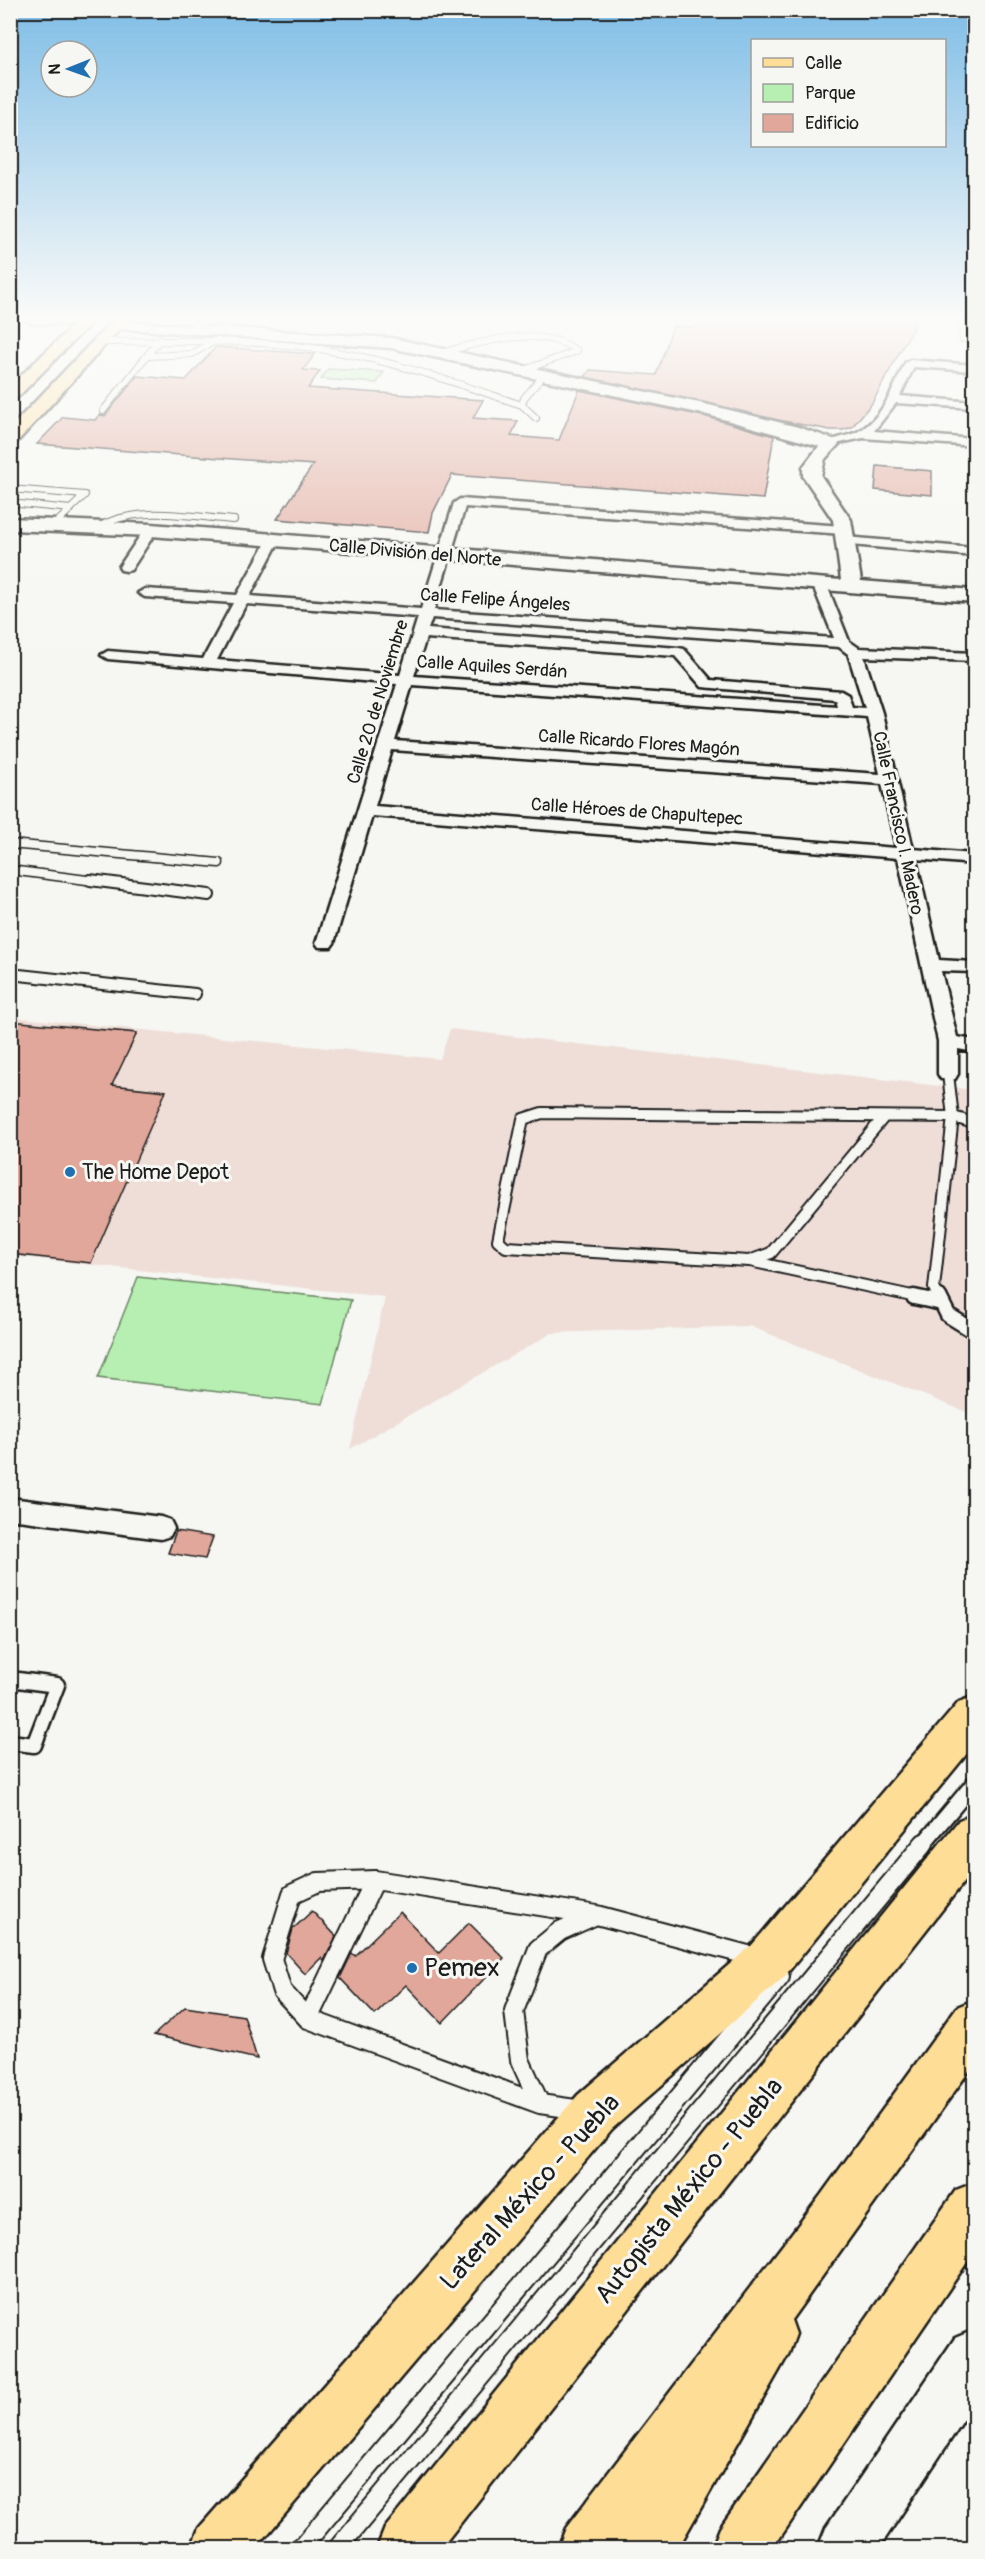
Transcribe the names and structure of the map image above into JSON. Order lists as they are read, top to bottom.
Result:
{
  "streets": {
    "main road": ["Autopista México - Puebla", "Lateral México - Puebla"],
    "street": [
      "Calle División del Norte",
      "Calle Felipe Ángeles",
      "Calle Aquiles Serdán",
      "Calle 20 de Noviembre",
      "Calle Ricardo Flores Magón",
      "Calle Héroes de Chapultepec",
      "Calle Francisco I. Madero"
    ]
  },
  "crossings": [
    ["Calle División del Norte", "Calle 20 de Noviembre"],
    ["Calle División del Norte", "Calle Francisco I. Madero"],
    ["Calle Felipe Ángeles", "Calle 20 de Noviembre"],
    ["Calle Felipe Ángeles", "Calle Francisco I. Madero"],
    ["Calle Aquiles Serdán", "Calle 20 de Noviembre"],
    ["Calle Aquiles Serdán", "Calle Francisco I. Madero"],
    ["Calle 20 de Noviembre", "Calle Ricardo Flores Magón"],
    ["Calle 20 de Noviembre", "Calle Héroes de Chapultepec"],
    ["Calle Ricardo Flores Magón", "Calle Francisco I. Madero"],
    ["Calle Héroes de Chapultepec", "Calle Francisco I. Madero"]
  ],
  "places": ["The Home Depot", "Pemex"],
  "legend": ["Calle", "Parque", "Edificio"],
  "north": "left"
}
